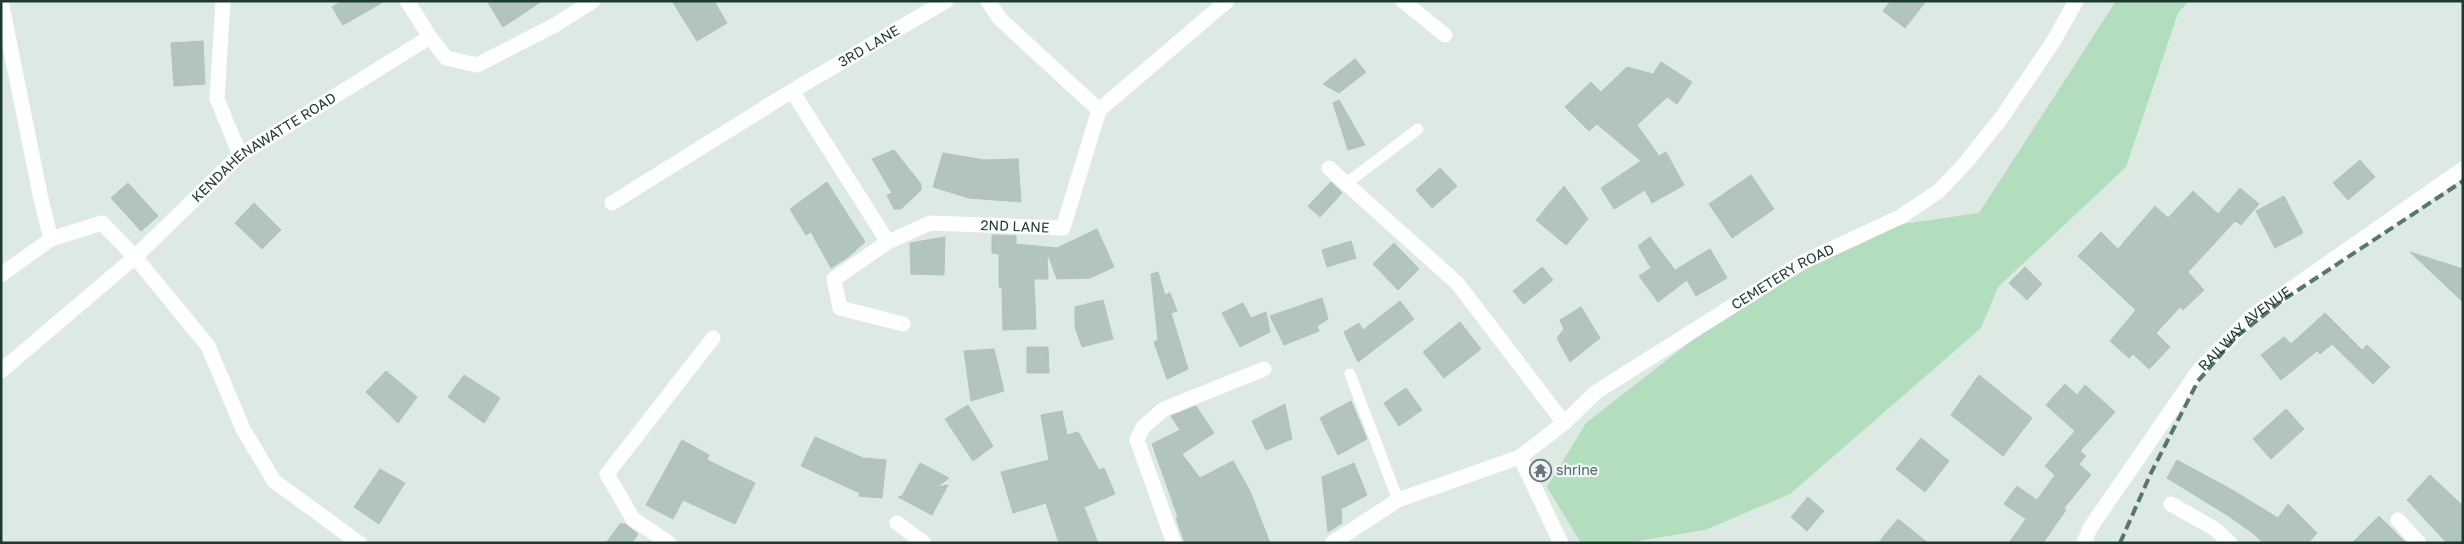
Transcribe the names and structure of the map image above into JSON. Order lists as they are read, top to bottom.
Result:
{
  "streets": {
    "street": [
      "3RD LANE",
      "KENDAHENAWATTE ROAD",
      "2ND LANE",
      "CEMETERY ROAD",
      "RAILWAY AVENUE"
    ]
  },
  "places": {
    "temple": ["shrine"]
  }
}
